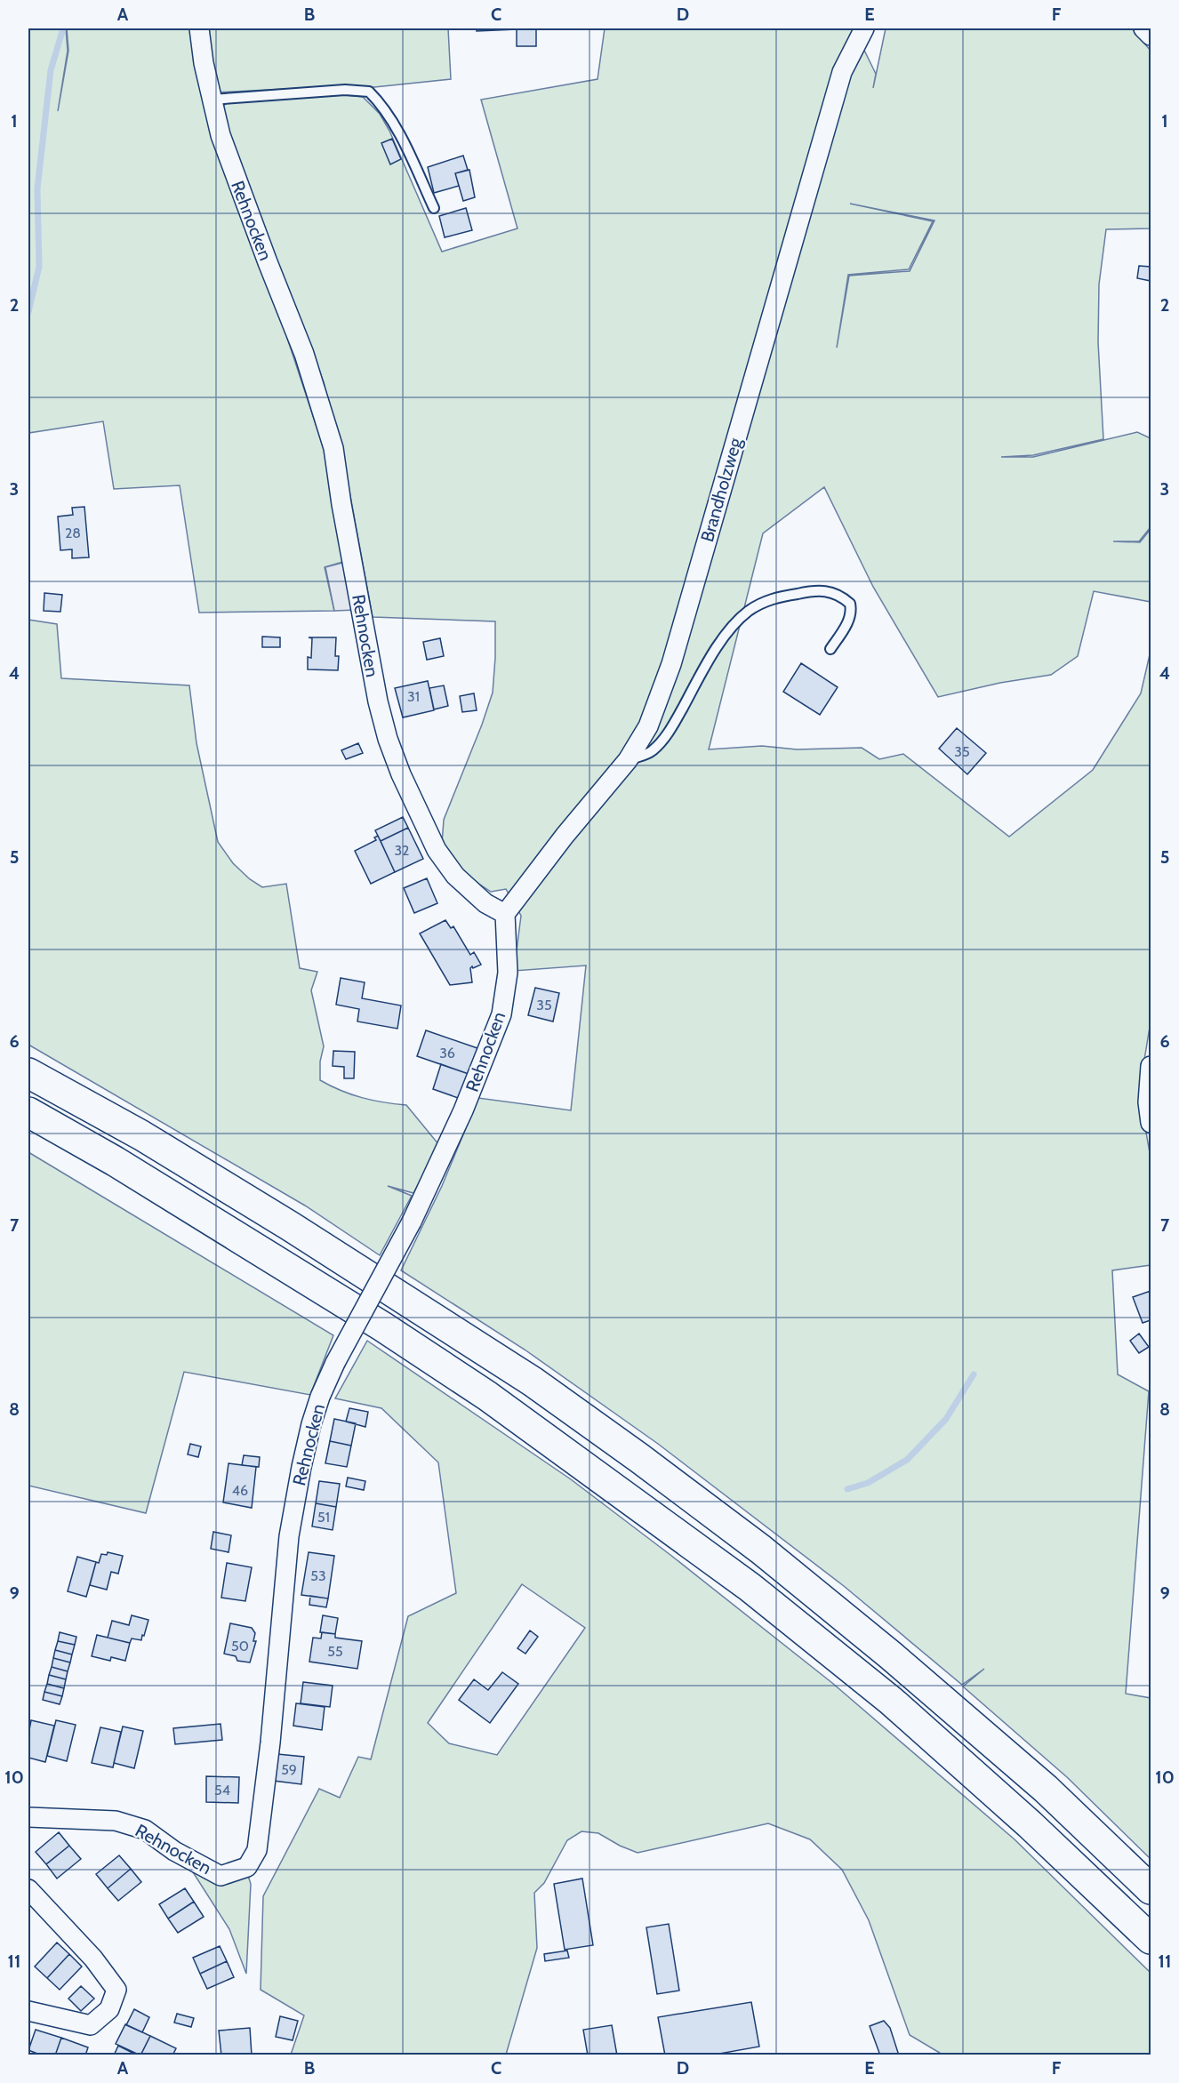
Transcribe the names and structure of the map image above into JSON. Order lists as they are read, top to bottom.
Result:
{
  "streets": {
    "street": ["Rehnocken", "Brandholzweg"]
  },
  "crossings": [
    ["Rehnocken", "Brandholzweg"]
  ],
  "house_numbers": [
    "28",
    "31",
    "35",
    "32",
    "35",
    "36",
    "46",
    "51",
    "53",
    "50",
    "55",
    "59",
    "54"
  ],
  "grid": {
    "columns": [
      "A",
      "B",
      "C",
      "D",
      "E",
      "F"
    ],
    "rows": [
      "1",
      "2",
      "3",
      "4",
      "5",
      "6",
      "7",
      "8",
      "9",
      "10",
      "11"
    ]
  }
}
